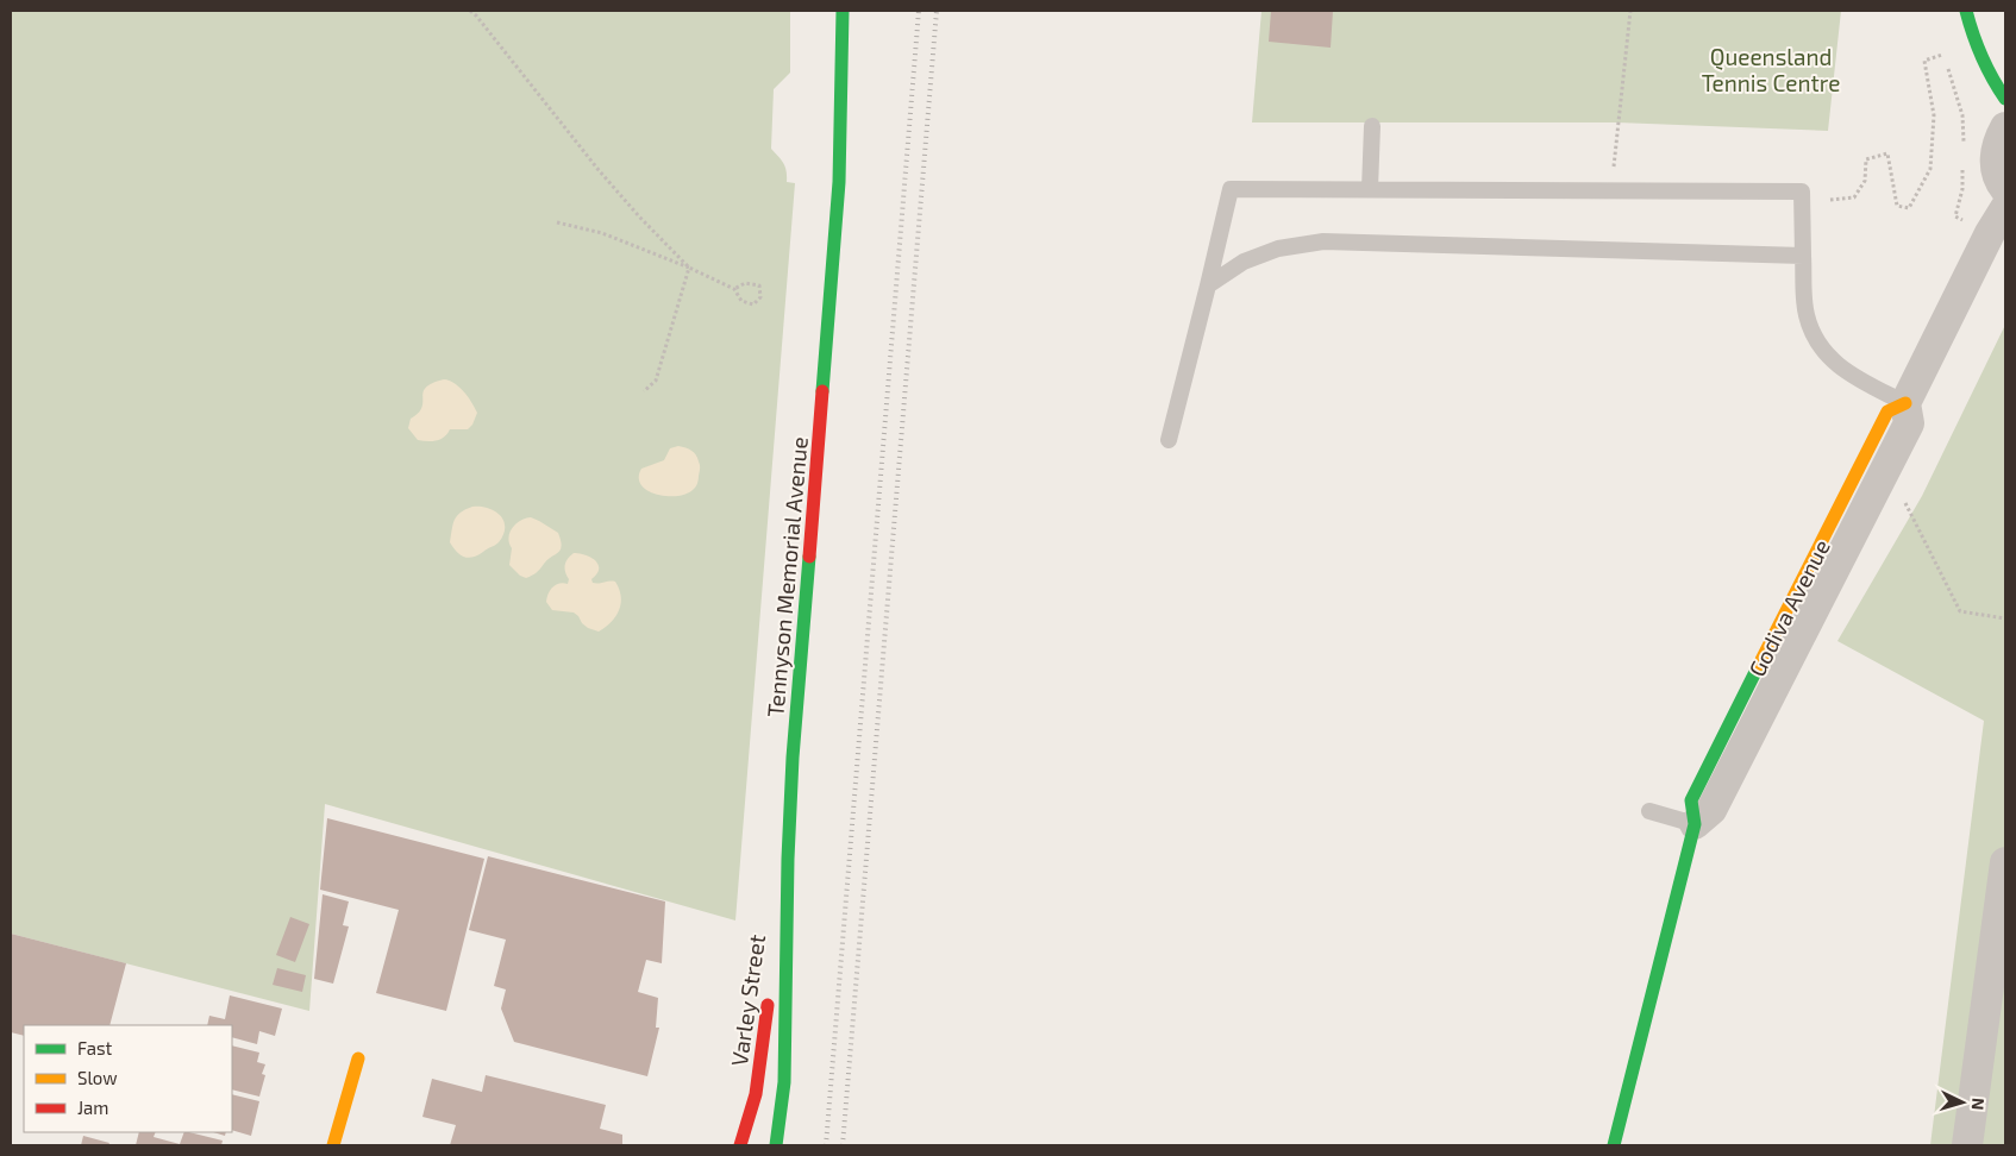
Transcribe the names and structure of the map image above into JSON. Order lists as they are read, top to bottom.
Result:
{
  "streets": {
    "main road": ["Tennyson Memorial Avenue", "Godiva Avenue", "Varley Street"]
  },
  "crossings": [
    ["Tennyson Memorial Avenue", "Varley Street"]
  ],
  "parks": ["Queensland Tennis Centre"],
  "legend": ["Fast", "Slow", "Jam"],
  "north": "right"
}
